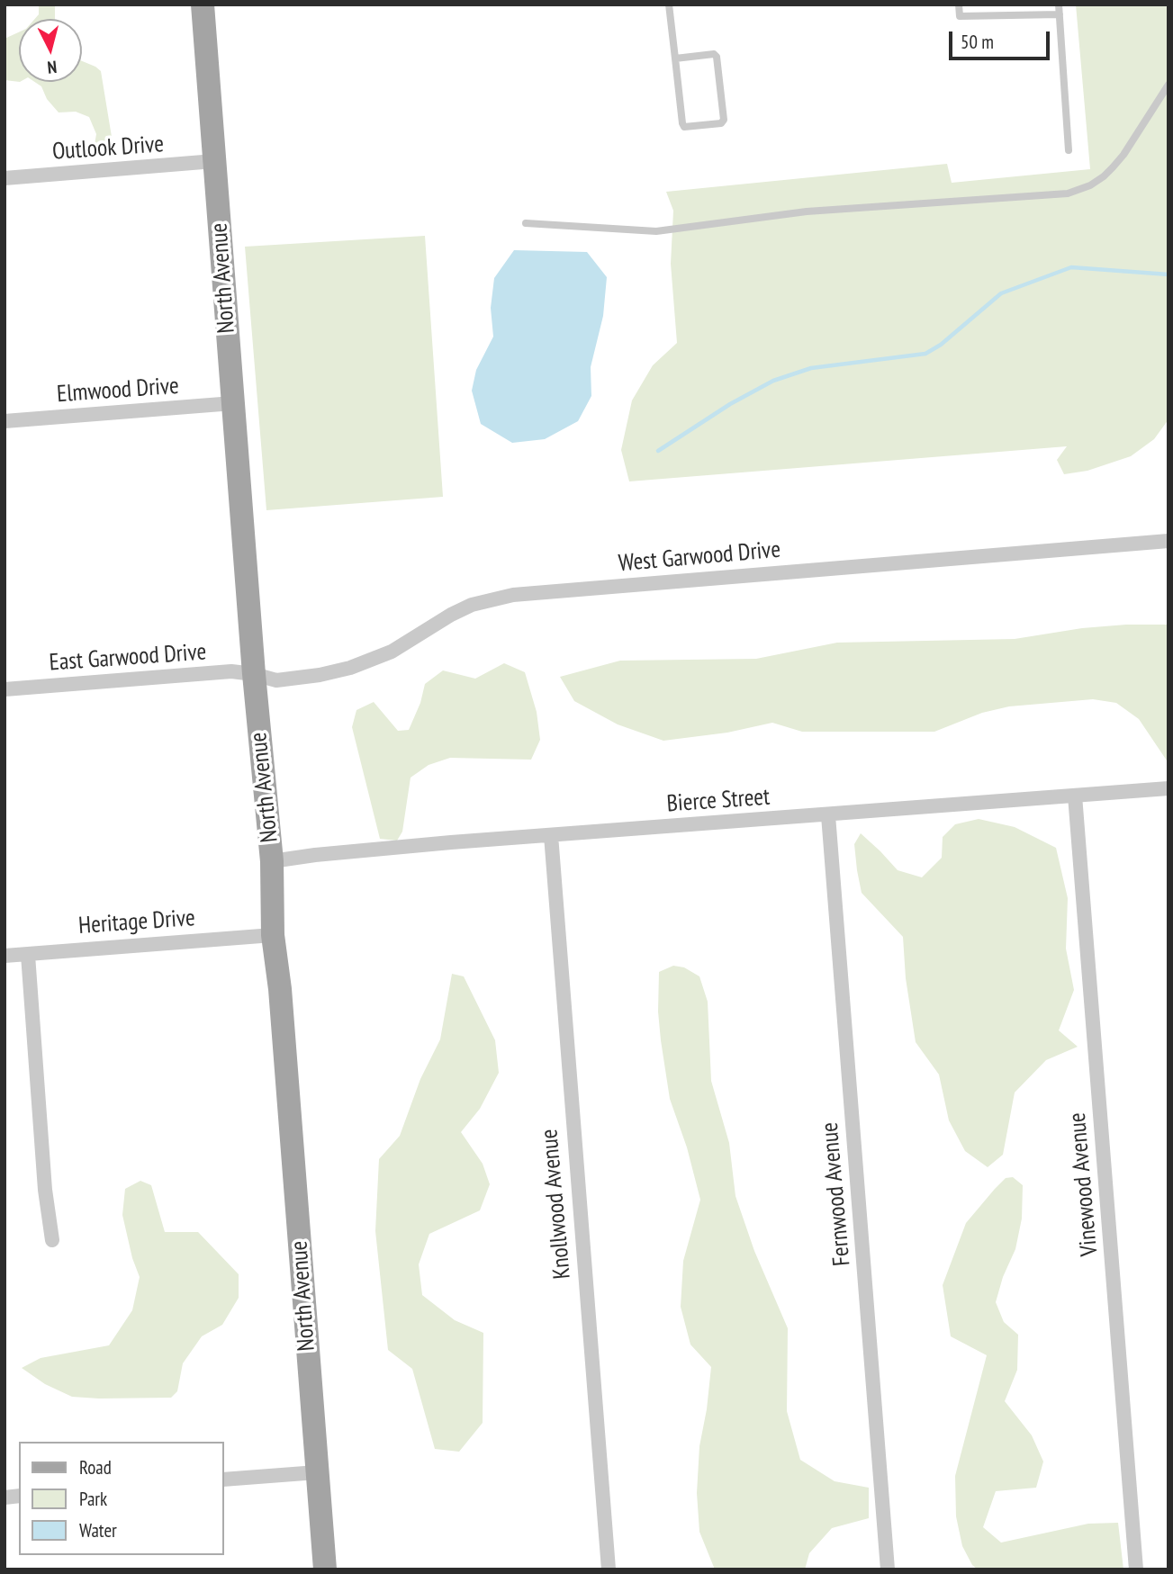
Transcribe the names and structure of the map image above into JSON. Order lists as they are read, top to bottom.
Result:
{
  "streets": {
    "main road": ["North Avenue"],
    "street": [
      "Outlook Drive",
      "Elmwood Drive",
      "West Garwood Drive",
      "East Garwood Drive",
      "Bierce Street",
      "Heritage Drive",
      "Vinewood Avenue",
      "Fernwood Avenue",
      "Knollwood Avenue"
    ]
  },
  "crossings": [
    ["Outlook Drive", "North Avenue"],
    ["North Avenue", "Elmwood Drive"],
    ["North Avenue", "West Garwood Drive"],
    ["North Avenue", "East Garwood Drive"],
    ["North Avenue", "Bierce Street"],
    ["North Avenue", "Heritage Drive"],
    ["West Garwood Drive", "East Garwood Drive"],
    ["Bierce Street", "Vinewood Avenue"],
    ["Bierce Street", "Fernwood Avenue"],
    ["Bierce Street", "Knollwood Avenue"]
  ],
  "legend": ["Road", "Park", "Water"],
  "scale_bar": "50 m",
  "north": "bottom"
}
